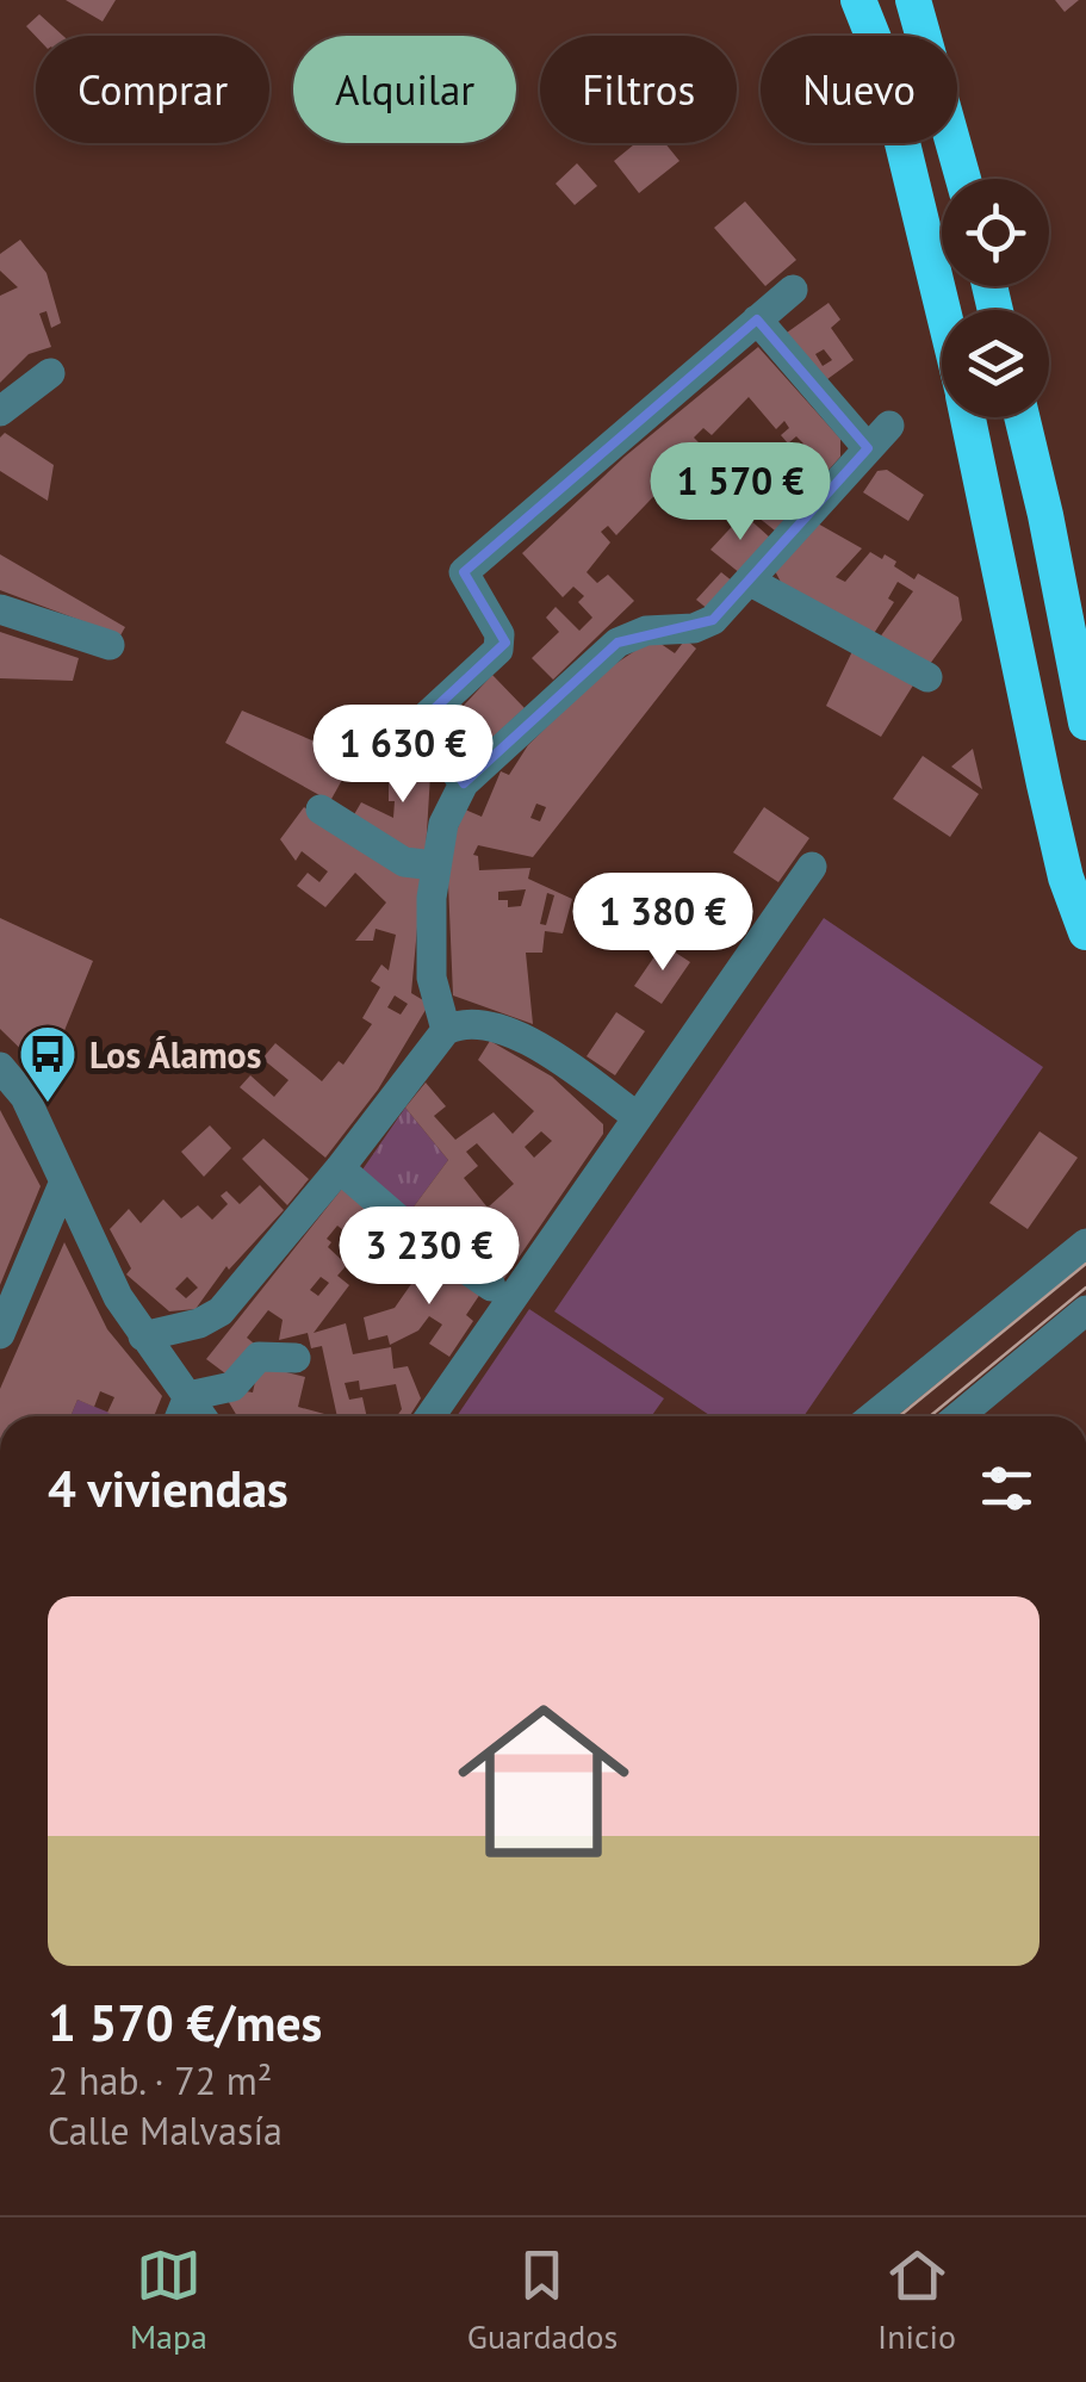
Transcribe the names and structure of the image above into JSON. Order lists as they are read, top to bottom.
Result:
{
  "places": {
    "bus stop": ["Los Álamos"]
  },
  "page": {
    "chip": [
      "Comprar",
      "Alquilar",
      "Filtros",
      "Nuevo"
    ],
    "price": [
      "1 570 €",
      "1 630 €",
      "1 380 €",
      "3 230 €"
    ],
    "heading": "4 viviendas",
    "list": [
      {
        "name": "1 570 €/mes",
        "note": "2 hab. · 72 m² · Calle Malvasía"
      }
    ],
    "tabs": ["Mapa", "Guardados", "Inicio"]
  }
}
